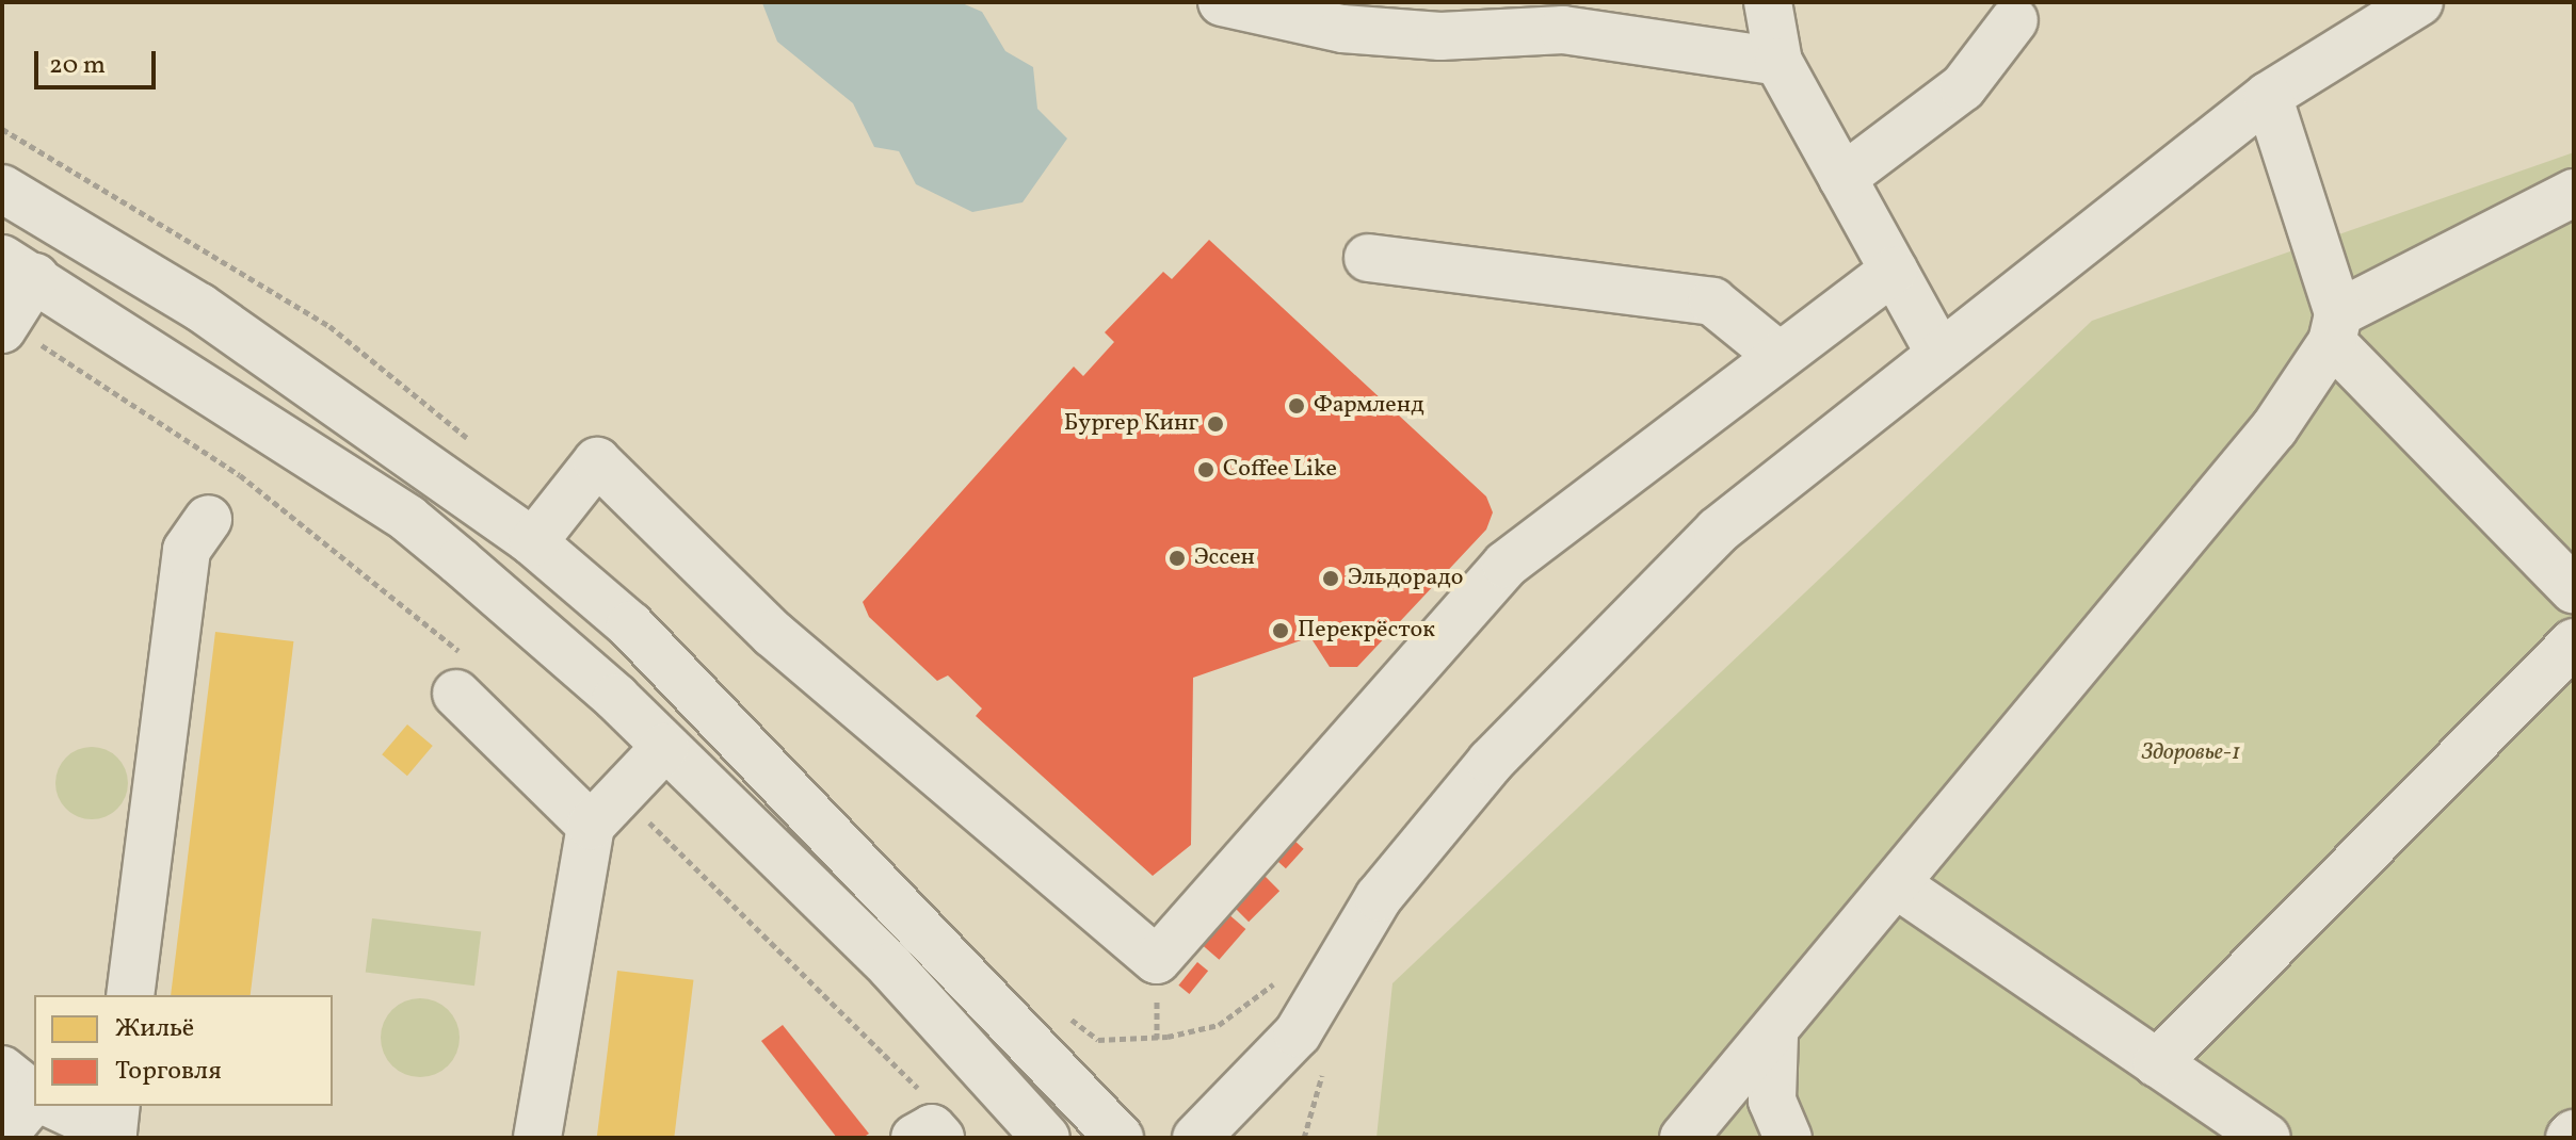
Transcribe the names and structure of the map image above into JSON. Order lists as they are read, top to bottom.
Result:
{
  "parks": ["Здоровье-1"],
  "places": [
    "Фармленд",
    "Бургер Кинг",
    "Coffee Like",
    "Эссен",
    "Эльдорадо",
    "Перекрёсток"
  ],
  "legend": ["Жильё", "Торговля"],
  "scale_bar": "20 m"
}
